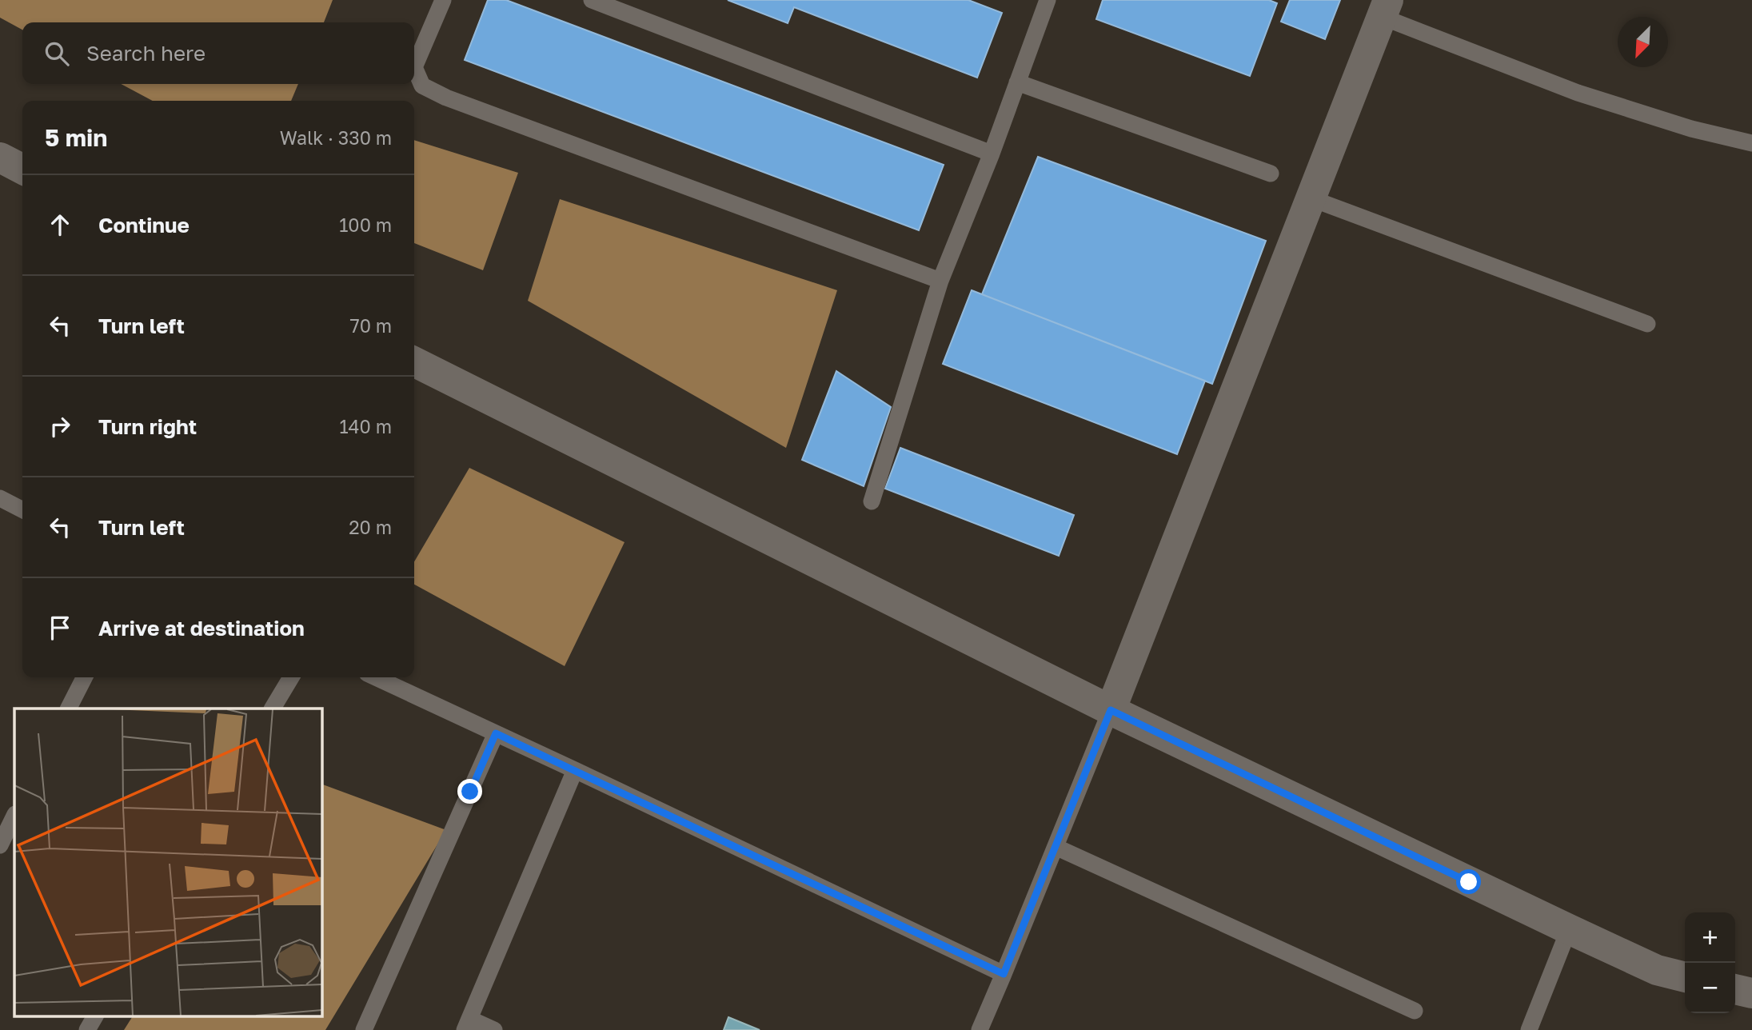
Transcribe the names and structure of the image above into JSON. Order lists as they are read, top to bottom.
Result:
{
  "north": "bottom left",
  "page": {
    "search": "Search here",
    "heading": ["5 min", "Walk · 330 m"],
    "list": [
      ["Continue", "100 m"],
      ["Turn left", "70 m"],
      ["Turn right", "140 m"],
      ["Turn left", "20 m"],
      "Arrive at destination"
    ],
    "map_buttons": ["+", "−"]
  }
}
